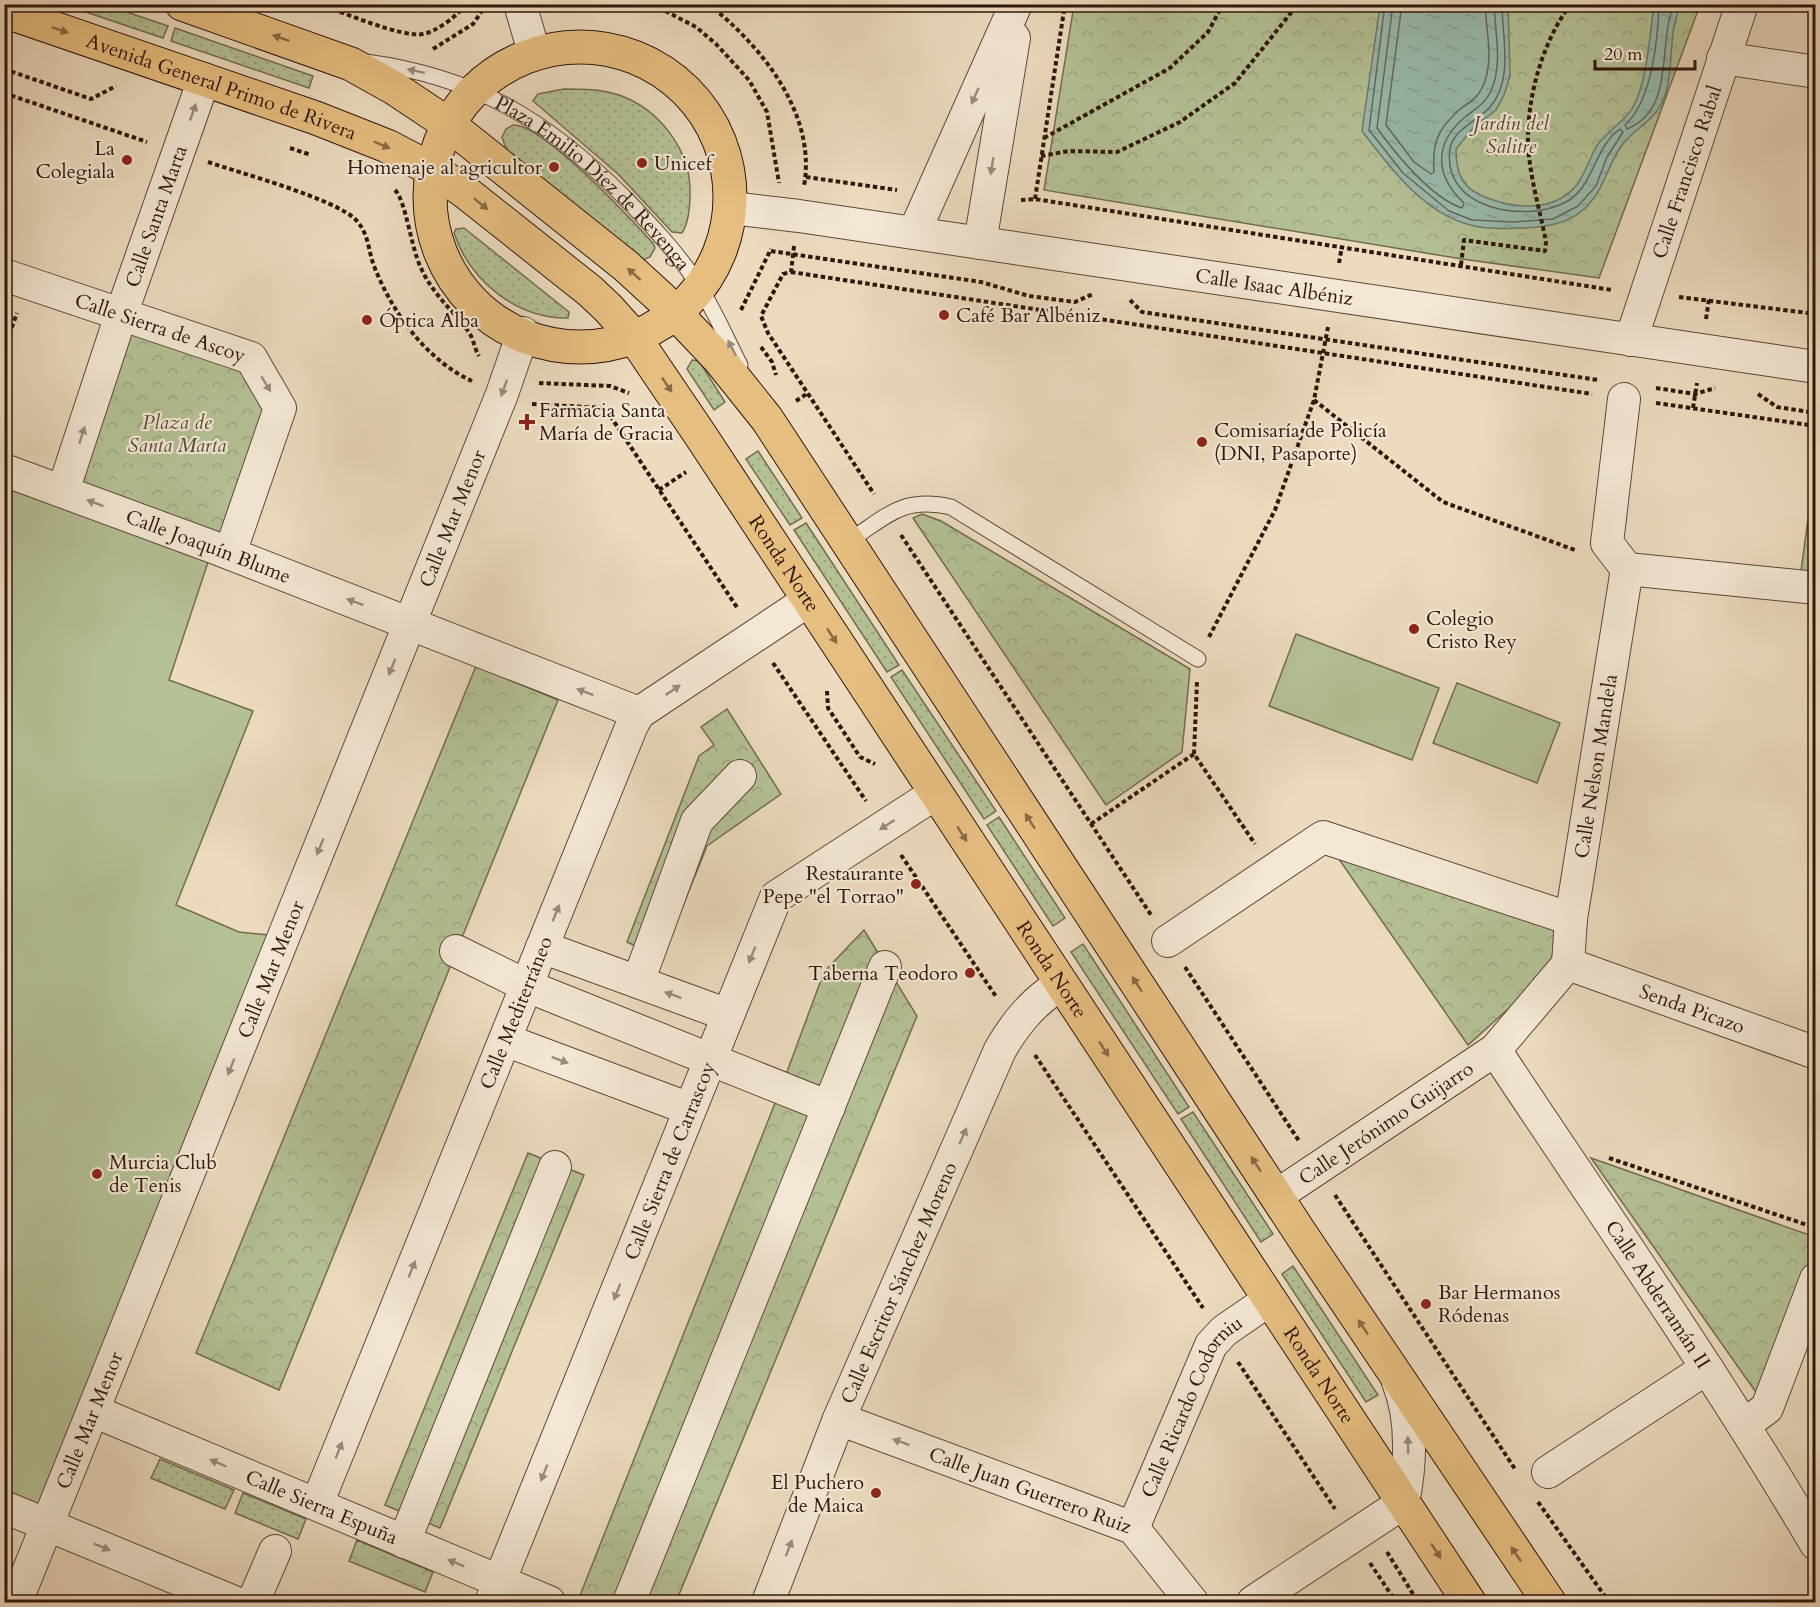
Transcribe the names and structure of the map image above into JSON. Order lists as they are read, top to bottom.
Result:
{
  "streets": {
    "main road": ["Avenida General Primo de Rivera", "Plaza Emilio Díez de Revenga", "Ronda Norte"],
    "street": [
      "Calle Francisco Rabal",
      "Calle Santa Marta",
      "Calle Isaac Albéniz",
      "Calle Sierra de Ascoy",
      "Calle Mar Menor",
      "Calle Joaquín Blume",
      "Calle Nelson Mandela",
      "Senda Picazo",
      "Calle Mediterráneo",
      "Calle Jerónimo Guijarro",
      "Calle Sierra de Carrascoy",
      "Calle Escritor Sánchez Moreno",
      "Calle Abderramán II",
      "Calle Ricardo Codorniu",
      "Calle Juan Guerrero Ruiz",
      "Calle Sierra Espuña"
    ]
  },
  "crossings": [
    ["Avenida General Primo de Rivera", "Plaza Emilio Díez de Revenga"],
    ["Avenida General Primo de Rivera", "Calle Santa Marta"],
    ["Calle Francisco Rabal", "Calle Isaac Albéniz"],
    ["Plaza Emilio Díez de Revenga", "Calle Isaac Albéniz"],
    ["Plaza Emilio Díez de Revenga", "Calle Mar Menor"],
    ["Plaza Emilio Díez de Revenga", "Ronda Norte"],
    ["Calle Santa Marta", "Calle Sierra de Ascoy"],
    ["Calle Santa Marta", "Calle Joaquín Blume"],
    ["Calle Sierra de Ascoy", "Calle Joaquín Blume"],
    ["Calle Mar Menor", "Calle Joaquín Blume"],
    ["Calle Mar Menor", "Calle Sierra Espuña"],
    ["Calle Joaquín Blume", "Calle Mediterráneo"],
    ["Ronda Norte", "Calle Sierra de Carrascoy"],
    ["Ronda Norte", "Calle Escritor Sánchez Moreno"],
    ["Ronda Norte", "Calle Ricardo Codorniu"],
    ["Calle Nelson Mandela", "Senda Picazo"],
    ["Calle Nelson Mandela", "Calle Jerónimo Guijarro"],
    ["Senda Picazo", "Calle Jerónimo Guijarro"],
    ["Calle Mediterráneo", "Calle Sierra Espuña"],
    ["Calle Jerónimo Guijarro", "Calle Abderramán II"],
    ["Calle Sierra de Carrascoy", "Calle Sierra Espuña"],
    ["Calle Escritor Sánchez Moreno", "Calle Juan Guerrero Ruiz"],
    ["Calle Ricardo Codorniu", "Calle Juan Guerrero Ruiz"]
  ],
  "one_way": [
    "Calle Santa Marta",
    "Calle Mar Menor",
    "Calle Joaquín Blume",
    "Calle Juan Guerrero Ruiz"
  ],
  "parks": ["Jardín del Salitre", "Plaza de Santa Marta"],
  "places": {
    "other": [
      "La Colegiala",
      "Unicef",
      "Homenaje al agricultor",
      "Café Bar Albéniz",
      "Óptica Alba",
      "Comisaría de Policía (DNI, Pasaporte)",
      "Colegio Cristo Rey",
      "Restaurante Pepe \"el Torrao\"",
      "Taberna Teodoro",
      "Murcia Club de Tenis",
      "Bar Hermanos Ródenas",
      "El Puchero de Maica"
    ],
    "health": ["Farmacia Santa María de Gracia"]
  },
  "scale_bar": "20 m"
}
